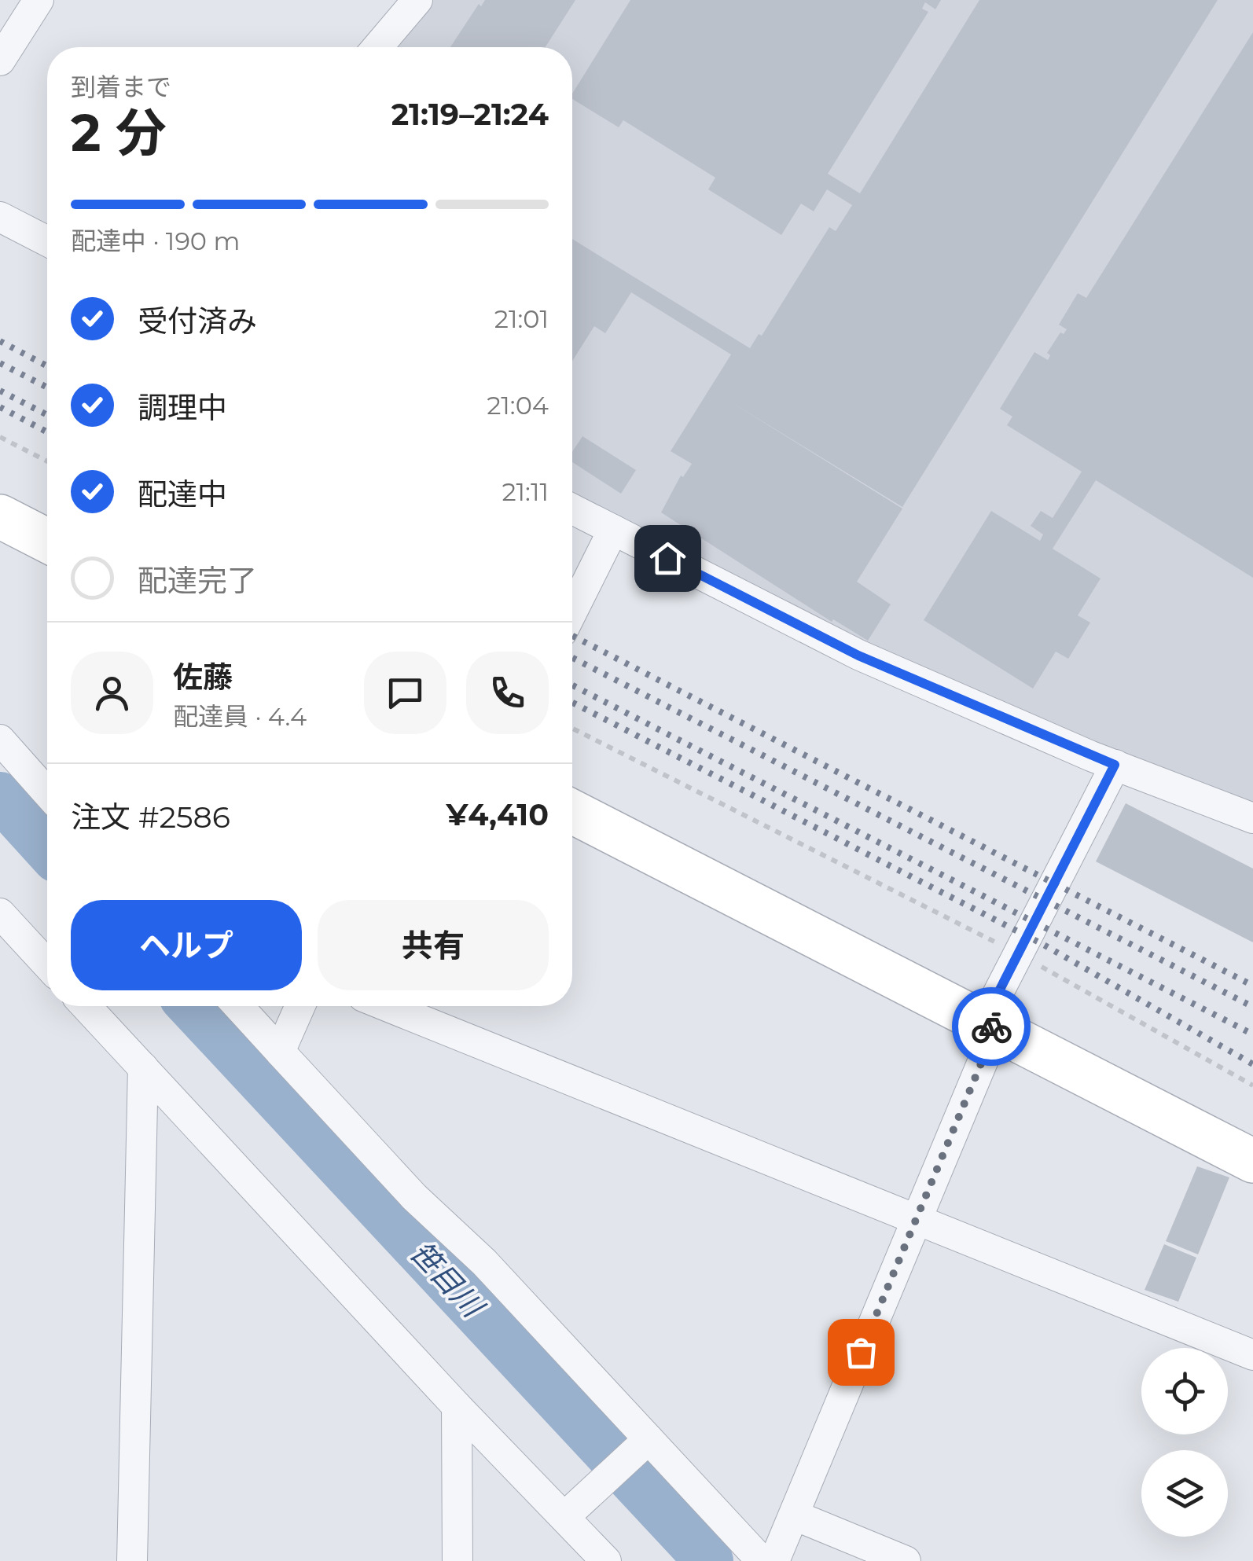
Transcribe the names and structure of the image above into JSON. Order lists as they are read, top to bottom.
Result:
{
  "water": ["笹目川"],
  "page": {
    "heading": ["2 分", "到着まで", "21:19–21:24"],
    "panel": [
      "佐藤",
      "配達員 · 4.4",
      "注文 #2586",
      "¥4,410"
    ],
    "bar": "配達中 · 190 m",
    "list": [
      ["受付済み", "21:01"],
      ["調理中", "21:04"],
      ["配達中", "21:11"],
      "配達完了"
    ],
    "buttons": ["ヘルプ", "共有"]
  }
}
